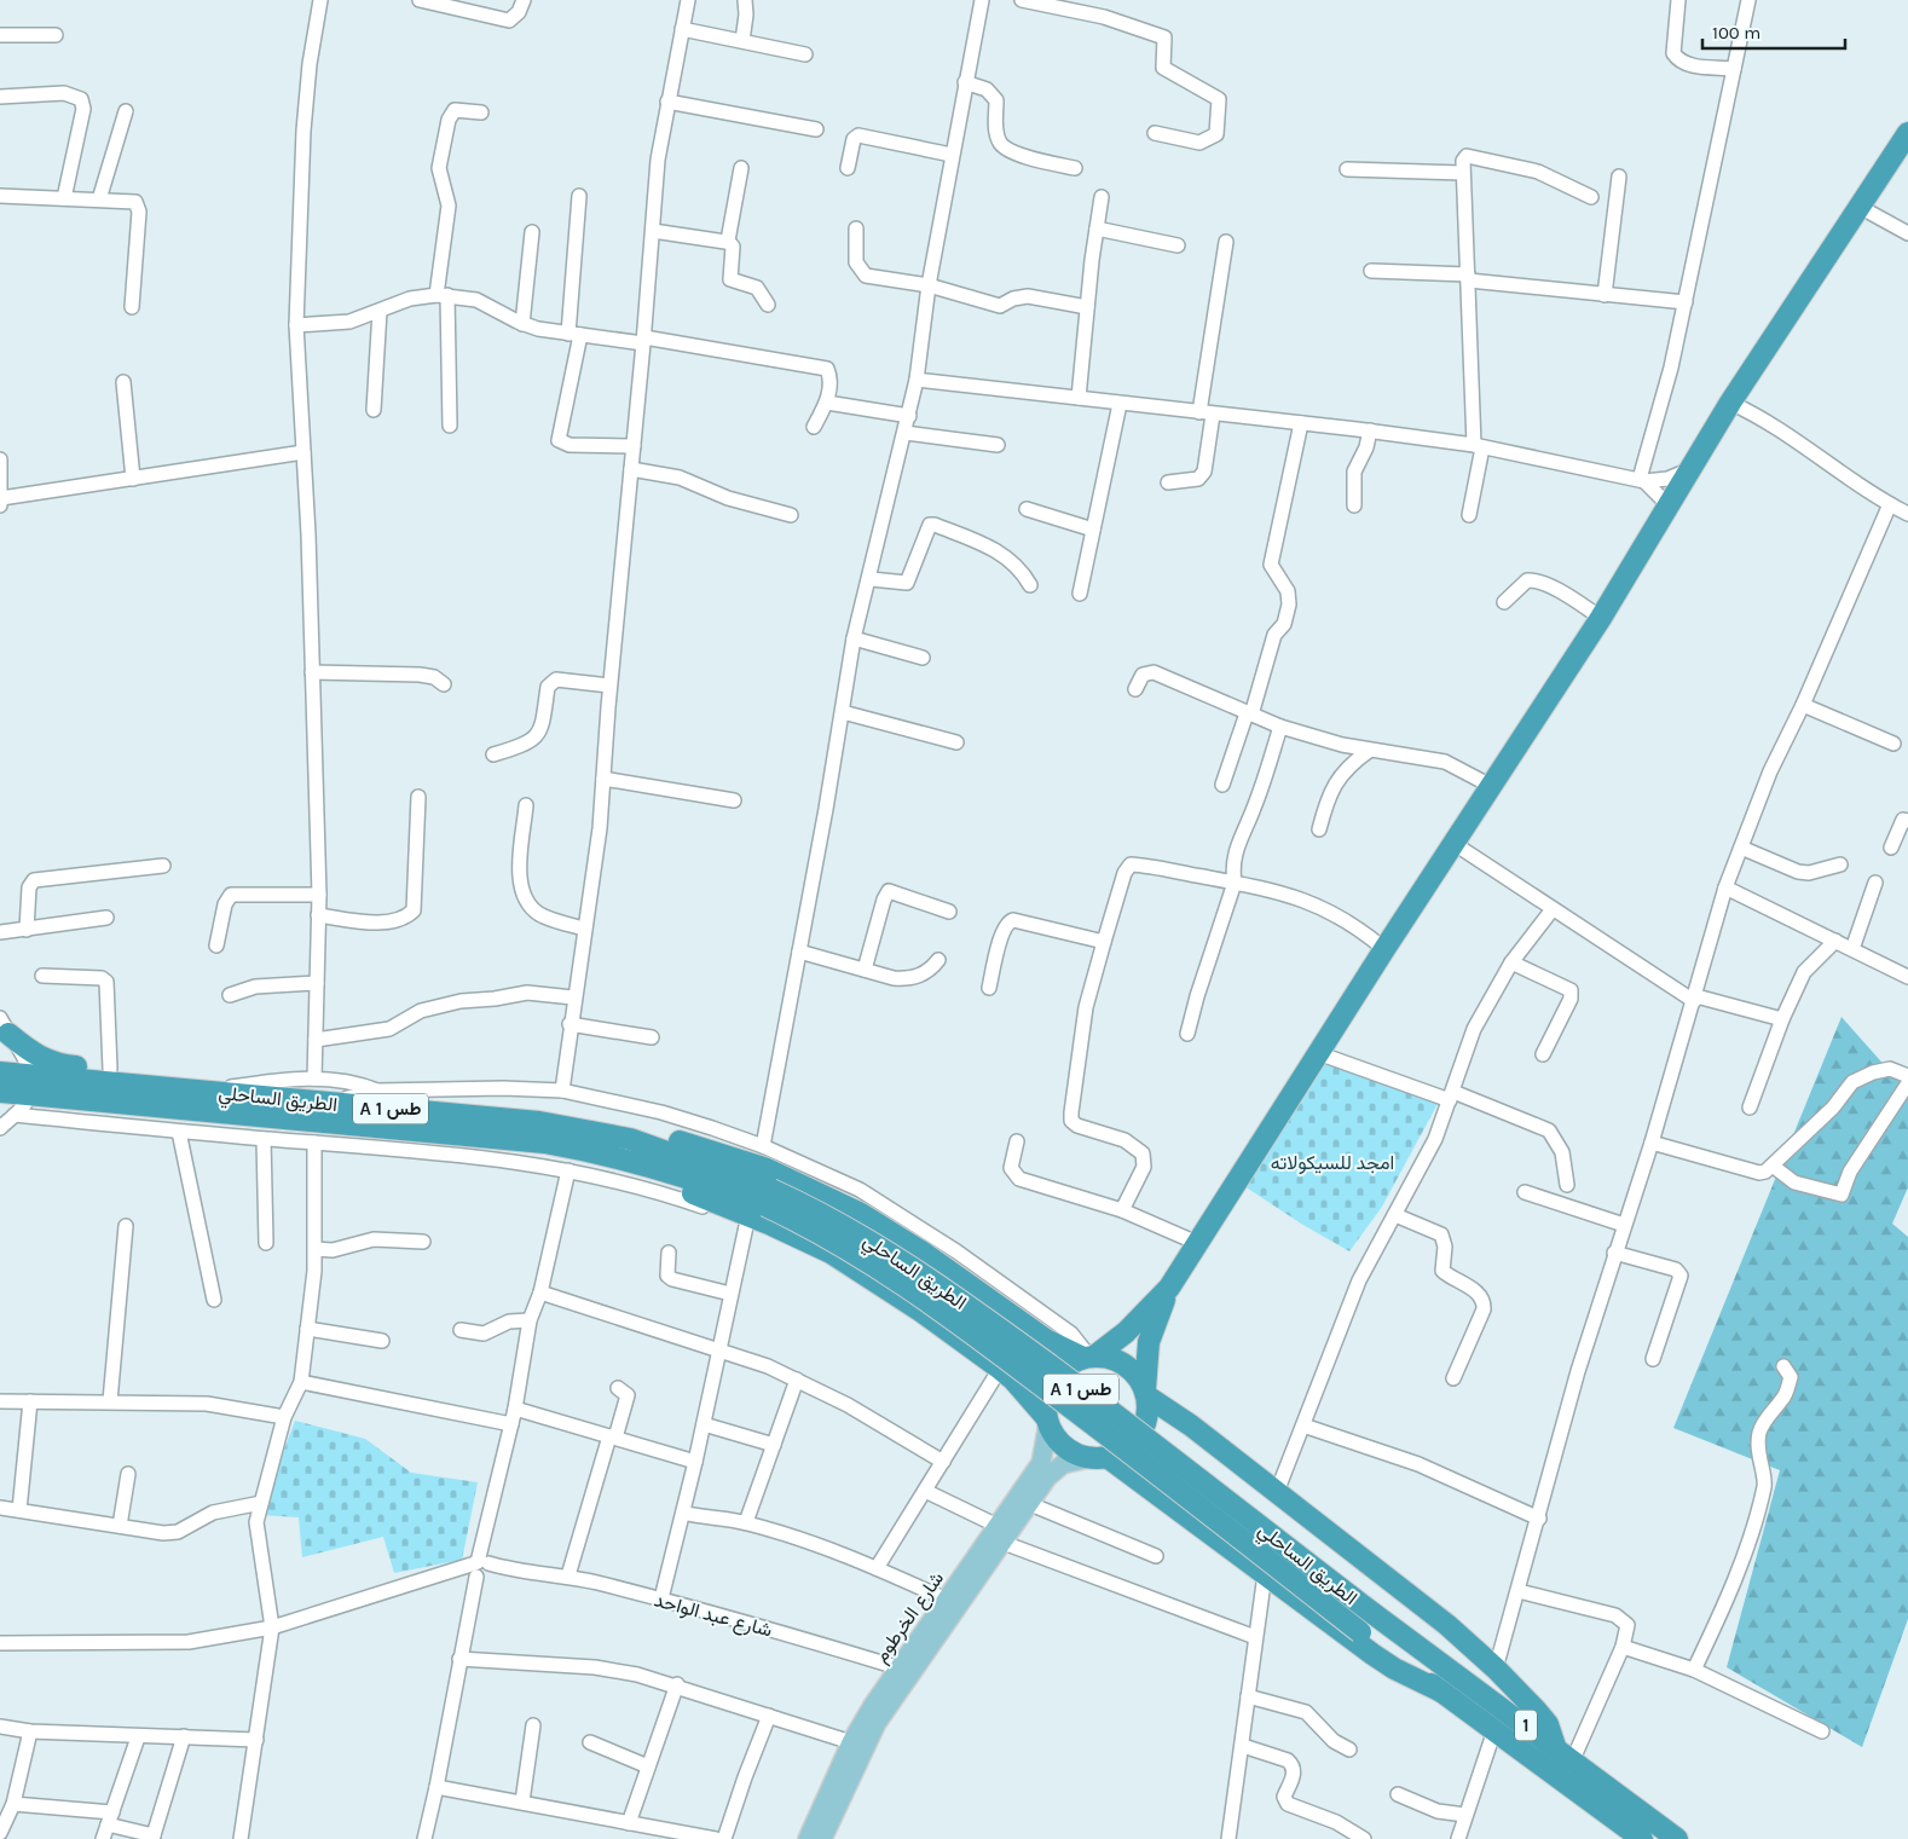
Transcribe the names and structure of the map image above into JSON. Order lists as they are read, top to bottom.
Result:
{
  "streets": {
    "highway": ["الطريق الساحلي", "A 1 طس", "1"],
    "main road": ["شارع الخرطوم"],
    "street": ["شارع عبد الواحد"]
  },
  "crossings": [
    ["شارع عبد الواحد", "شارع الخرطوم"]
  ],
  "parks": ["امجد للسيكولاته"],
  "scale_bar": "100 m"
}
